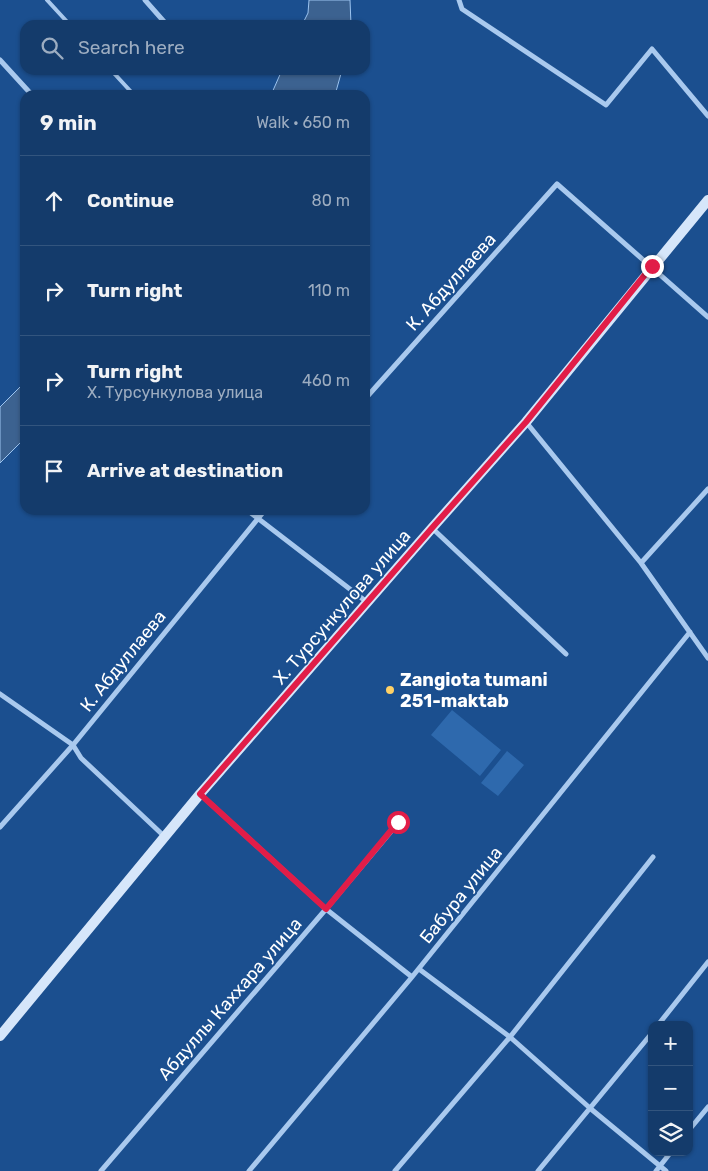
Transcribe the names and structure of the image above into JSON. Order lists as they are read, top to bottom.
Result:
{
  "streets": {
    "street": [
      "К. Абдуллаева",
      "Х. Турсункулова улица",
      "Бабура улица",
      "Абдуллы Каххара улица"
    ]
  },
  "crossings": [
    ["К. Абдуллаева", "Х. Турсункулова улица"]
  ],
  "places": ["Zangiota tumani 251-maktab"],
  "page": {
    "search": "Search here",
    "heading": ["9 min", "Walk · 650 m"],
    "list": [
      ["Continue", "80 m"],
      ["Turn right", "110 m"],
      ["Turn right", "Х. Турсункулова улица", "460 m"],
      "Arrive at destination"
    ],
    "map_buttons": ["+", "−"]
  }
}
